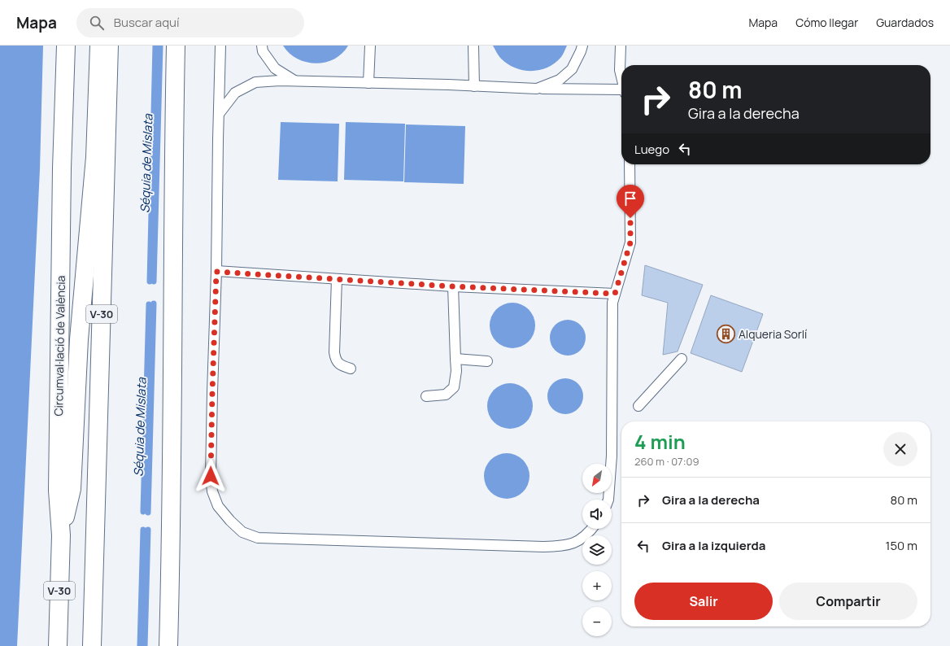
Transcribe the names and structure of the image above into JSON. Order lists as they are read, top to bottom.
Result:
{
  "streets": {
    "main road": ["V-30", "Circumval·lació de València"]
  },
  "water": ["Séquia de Mislata"],
  "places": {
    "building": ["Alqueria Sorlí"]
  },
  "north": "bottom left",
  "page": {
    "header": "Mapa",
    "search": "Buscar aquí",
    "nav": ["Mapa", "Cómo llegar", "Guardados"],
    "turn": ["80 m", "Gira a la derecha"],
    "then": "Luego",
    "heading": ["4 min", "260 m · 07:09"],
    "map_buttons": ["+", "−"],
    "list": [
      {
        "name": "Gira a la derecha",
        "value": "80 m"
      },
      {
        "name": "Gira a la izquierda",
        "value": "150 m"
      }
    ],
    "buttons": ["Salir", "Compartir"]
  }
}
